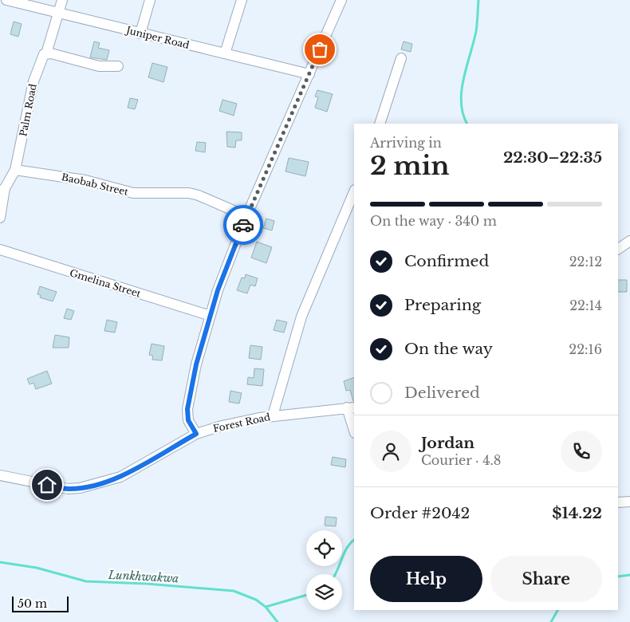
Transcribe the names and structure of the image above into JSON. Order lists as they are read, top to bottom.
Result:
{
  "streets": {
    "street": [
      "Juniper Road",
      "Palm Road",
      "Baobab Street",
      "Gmelina Street",
      "Forest Road"
    ]
  },
  "crossings": [
    ["Juniper Road", "Palm Road"],
    ["Palm Road", "Baobab Street"]
  ],
  "water": ["Lunkhwakwa"],
  "scale_bar": "50 m",
  "page": {
    "heading": ["2 min", "Arriving in", "22:30–22:35"],
    "panel": [
      "Jordan",
      "Courier · 4.8",
      "Order #2042",
      "$14.22"
    ],
    "bar": "On the way · 340 m",
    "list": [
      ["Confirmed", "22:12"],
      ["Preparing", "22:14"],
      ["On the way", "22:16"],
      "Delivered"
    ],
    "buttons": ["Help", "Share"],
    "scale": "50 m"
  }
}
